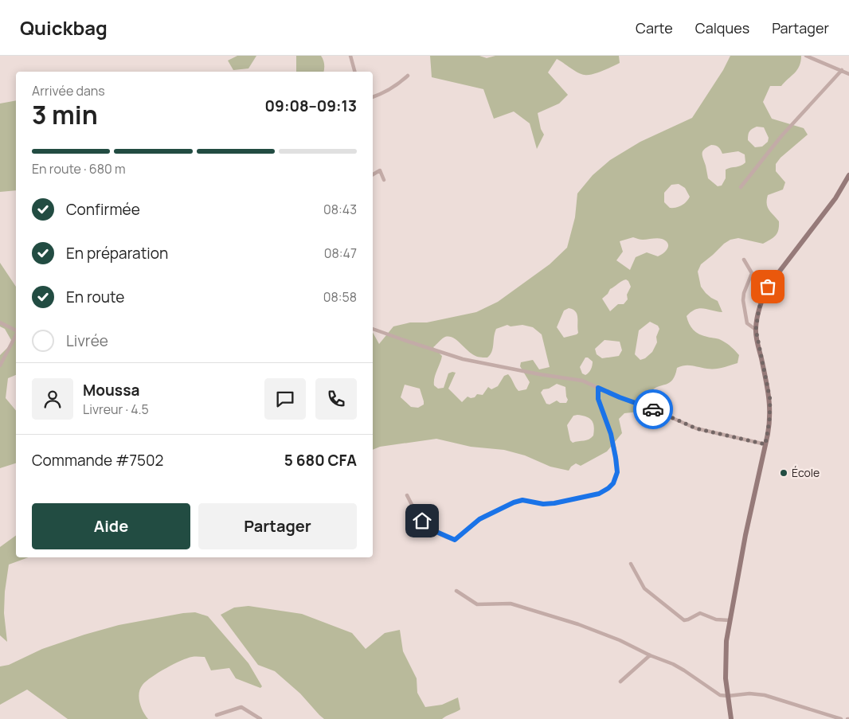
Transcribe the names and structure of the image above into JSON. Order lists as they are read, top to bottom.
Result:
{
  "places": ["École"],
  "page": {
    "header": "Quickbag",
    "nav": ["Carte", "Calques", "Partager"],
    "heading": ["3 min", "Arrivée dans", "09:08–09:13"],
    "panel": [
      "Moussa",
      "Livreur · 4.5",
      "Commande #7502",
      "5 680 CFA"
    ],
    "bar": "En route · 680 m",
    "list": [
      ["Confirmée", "08:43"],
      ["En préparation", "08:47"],
      ["En route", "08:58"],
      "Livrée"
    ],
    "buttons": ["Aide", "Partager"]
  }
}
